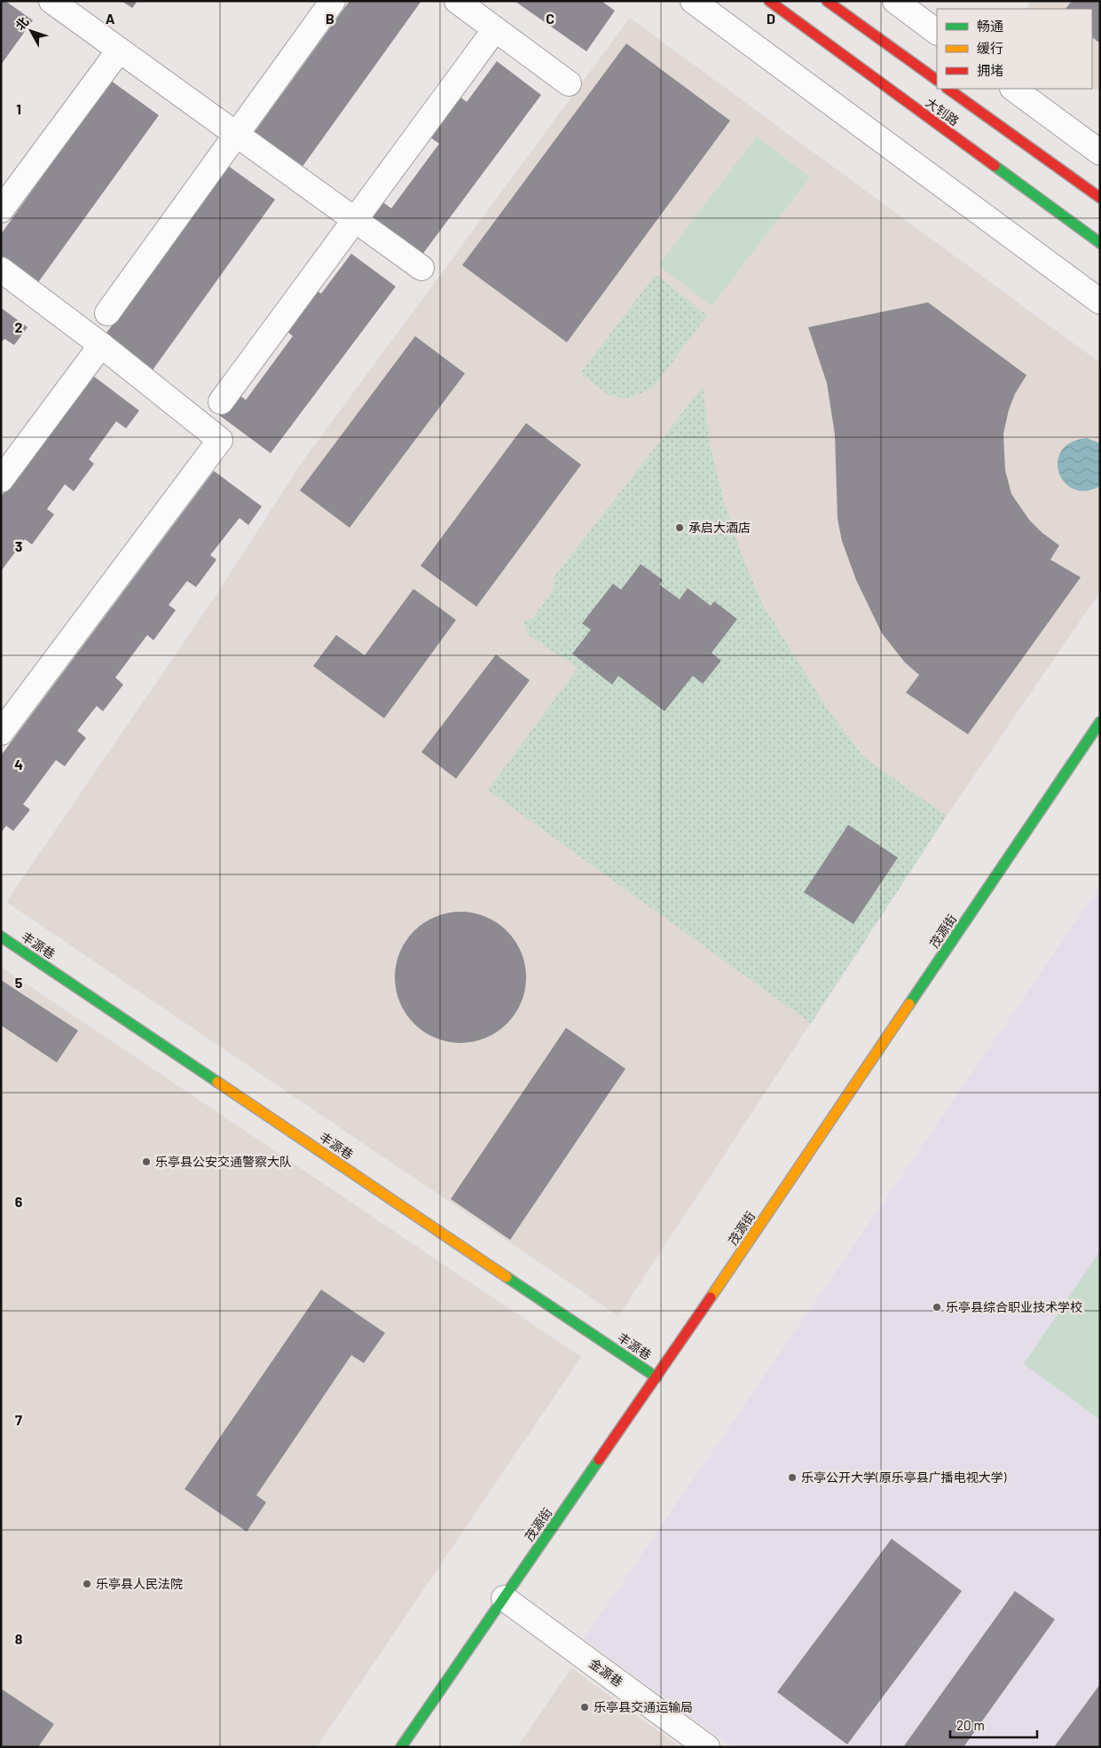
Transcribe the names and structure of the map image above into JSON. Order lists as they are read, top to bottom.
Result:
{
  "streets": {
    "main road": ["大钊路", "茂源街", "丰源巷"],
    "street": ["金源巷"]
  },
  "crossings": [
    ["茂源街", "丰源巷"],
    ["茂源街", "金源巷"]
  ],
  "places": [
    "承启大酒店",
    "乐亭县公安交通警察大队",
    "乐亭县综合职业技术学校",
    "乐亭公开大学(原乐亭县广播电视大学)",
    "乐亭县人民法院",
    "乐亭县交通运输局"
  ],
  "legend": ["畅通", "缓行", "拥堵"],
  "scale_bar": "20 m",
  "north": "top left",
  "grid": {
    "columns": [
      "A",
      "B",
      "C",
      "D"
    ],
    "rows": [
      "1",
      "2",
      "3",
      "4",
      "5",
      "6",
      "7",
      "8"
    ]
  }
}
